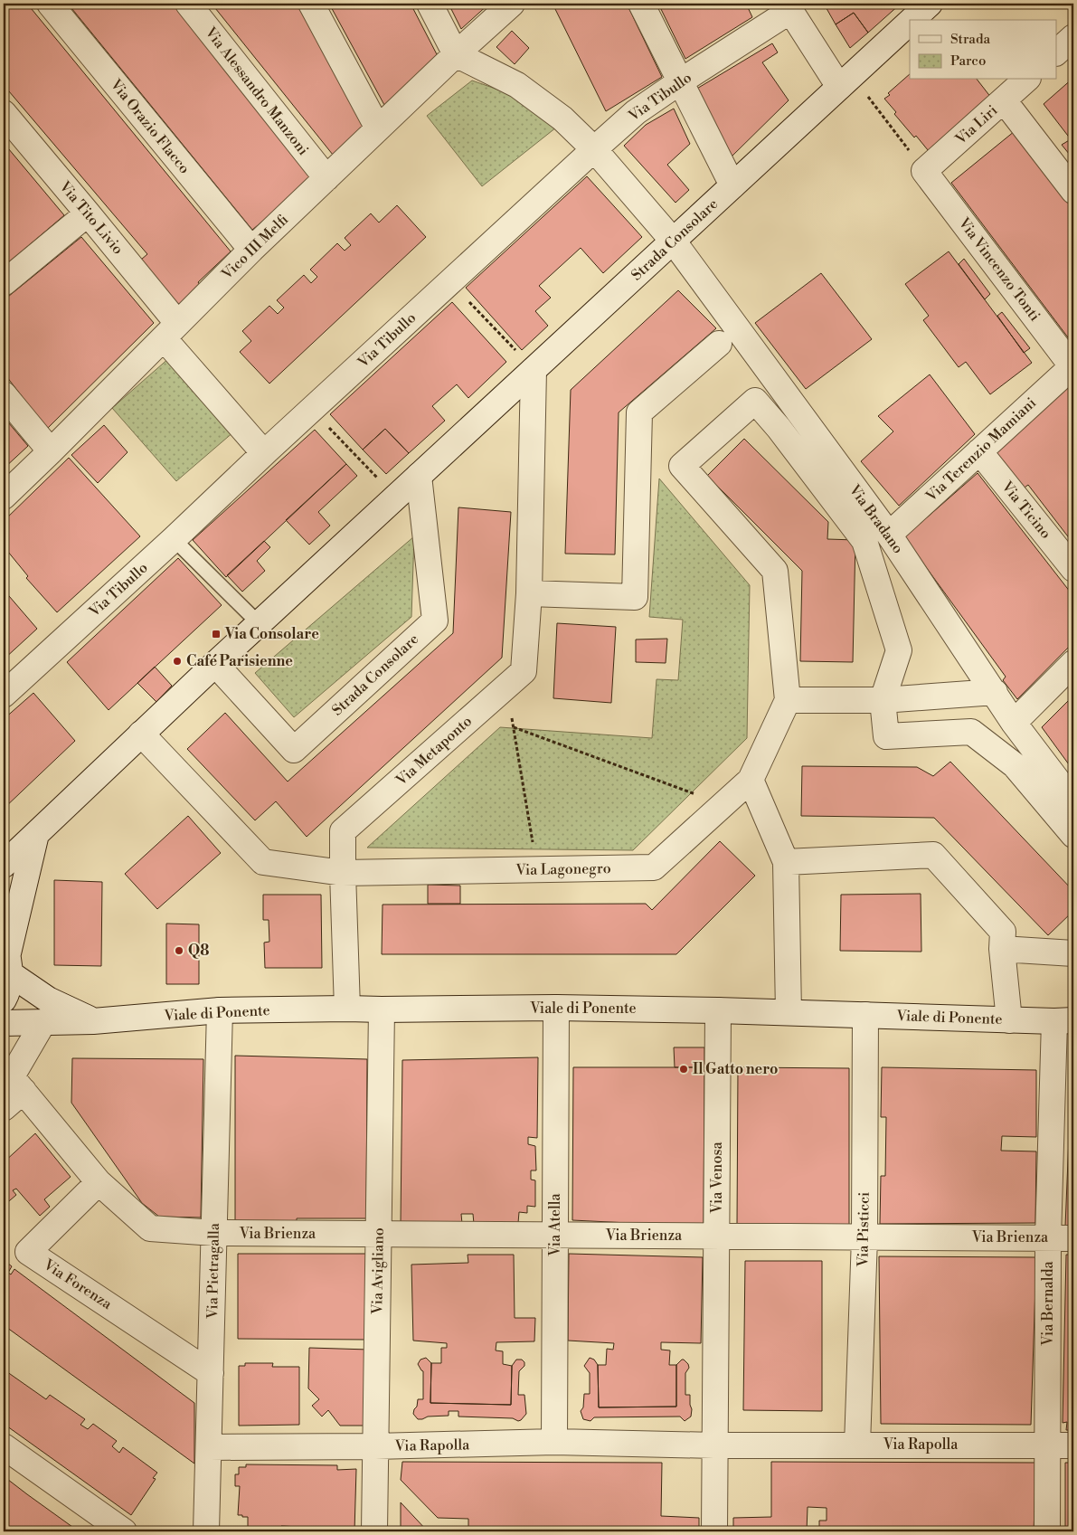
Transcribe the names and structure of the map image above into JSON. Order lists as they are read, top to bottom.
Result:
{
  "streets": {
    "street": [
      "Via Alessandro Manzoni",
      "Via Tibullo",
      "Via Liri",
      "Via Orazio Flacco",
      "Via Tito Livio",
      "Strada Consolare",
      "Vico III Melfi",
      "Via Vincenzo Tonti",
      "Via Terenzio Mamiani",
      "Via Ticino",
      "Via Bradano",
      "Via Metaponto",
      "Via Lagonegro",
      "Viale di Ponente",
      "Via Venosa",
      "Via Atella",
      "Via Pisticci",
      "Via Brienza",
      "Via Pietragalla",
      "Via Avigliano",
      "Via Forenza",
      "Via Bernalda",
      "Via Rapolla"
    ]
  },
  "crossings": [
    ["Via Alessandro Manzoni", "Vico III Melfi"],
    ["Via Tibullo", "Via Tito Livio"],
    ["Via Tibullo", "Via Bradano"],
    ["Via Liri", "Via Vincenzo Tonti"],
    ["Via Orazio Flacco", "Vico III Melfi"],
    ["Via Tito Livio", "Vico III Melfi"],
    ["Strada Consolare", "Via Bradano"],
    ["Strada Consolare", "Via Metaponto"],
    ["Vico III Melfi", "Via Bradano"],
    ["Via Vincenzo Tonti", "Via Terenzio Mamiani"],
    ["Via Terenzio Mamiani", "Via Ticino"],
    ["Via Terenzio Mamiani", "Via Bradano"],
    ["Via Metaponto", "Via Lagonegro"],
    ["Via Metaponto", "Viale di Ponente"],
    ["Viale di Ponente", "Via Venosa"],
    ["Viale di Ponente", "Via Atella"],
    ["Viale di Ponente", "Via Pisticci"],
    ["Viale di Ponente", "Via Pietragalla"],
    ["Viale di Ponente", "Via Avigliano"],
    ["Viale di Ponente", "Via Bernalda"],
    ["Via Venosa", "Via Brienza"],
    ["Via Venosa", "Via Rapolla"],
    ["Via Atella", "Via Brienza"],
    ["Via Atella", "Via Rapolla"],
    ["Via Pisticci", "Via Brienza"],
    ["Via Pisticci", "Via Rapolla"],
    ["Via Brienza", "Via Pietragalla"],
    ["Via Brienza", "Via Avigliano"],
    ["Via Brienza", "Via Bernalda"],
    ["Via Pietragalla", "Via Forenza"],
    ["Via Pietragalla", "Via Rapolla"],
    ["Via Avigliano", "Via Rapolla"],
    ["Via Bernalda", "Via Rapolla"]
  ],
  "places": {
    "transit": ["Via Consolare"],
    "other": ["Café Parisienne", "Q8", "Il Gatto nero"]
  },
  "legend": ["Strada", "Parco"]
}
